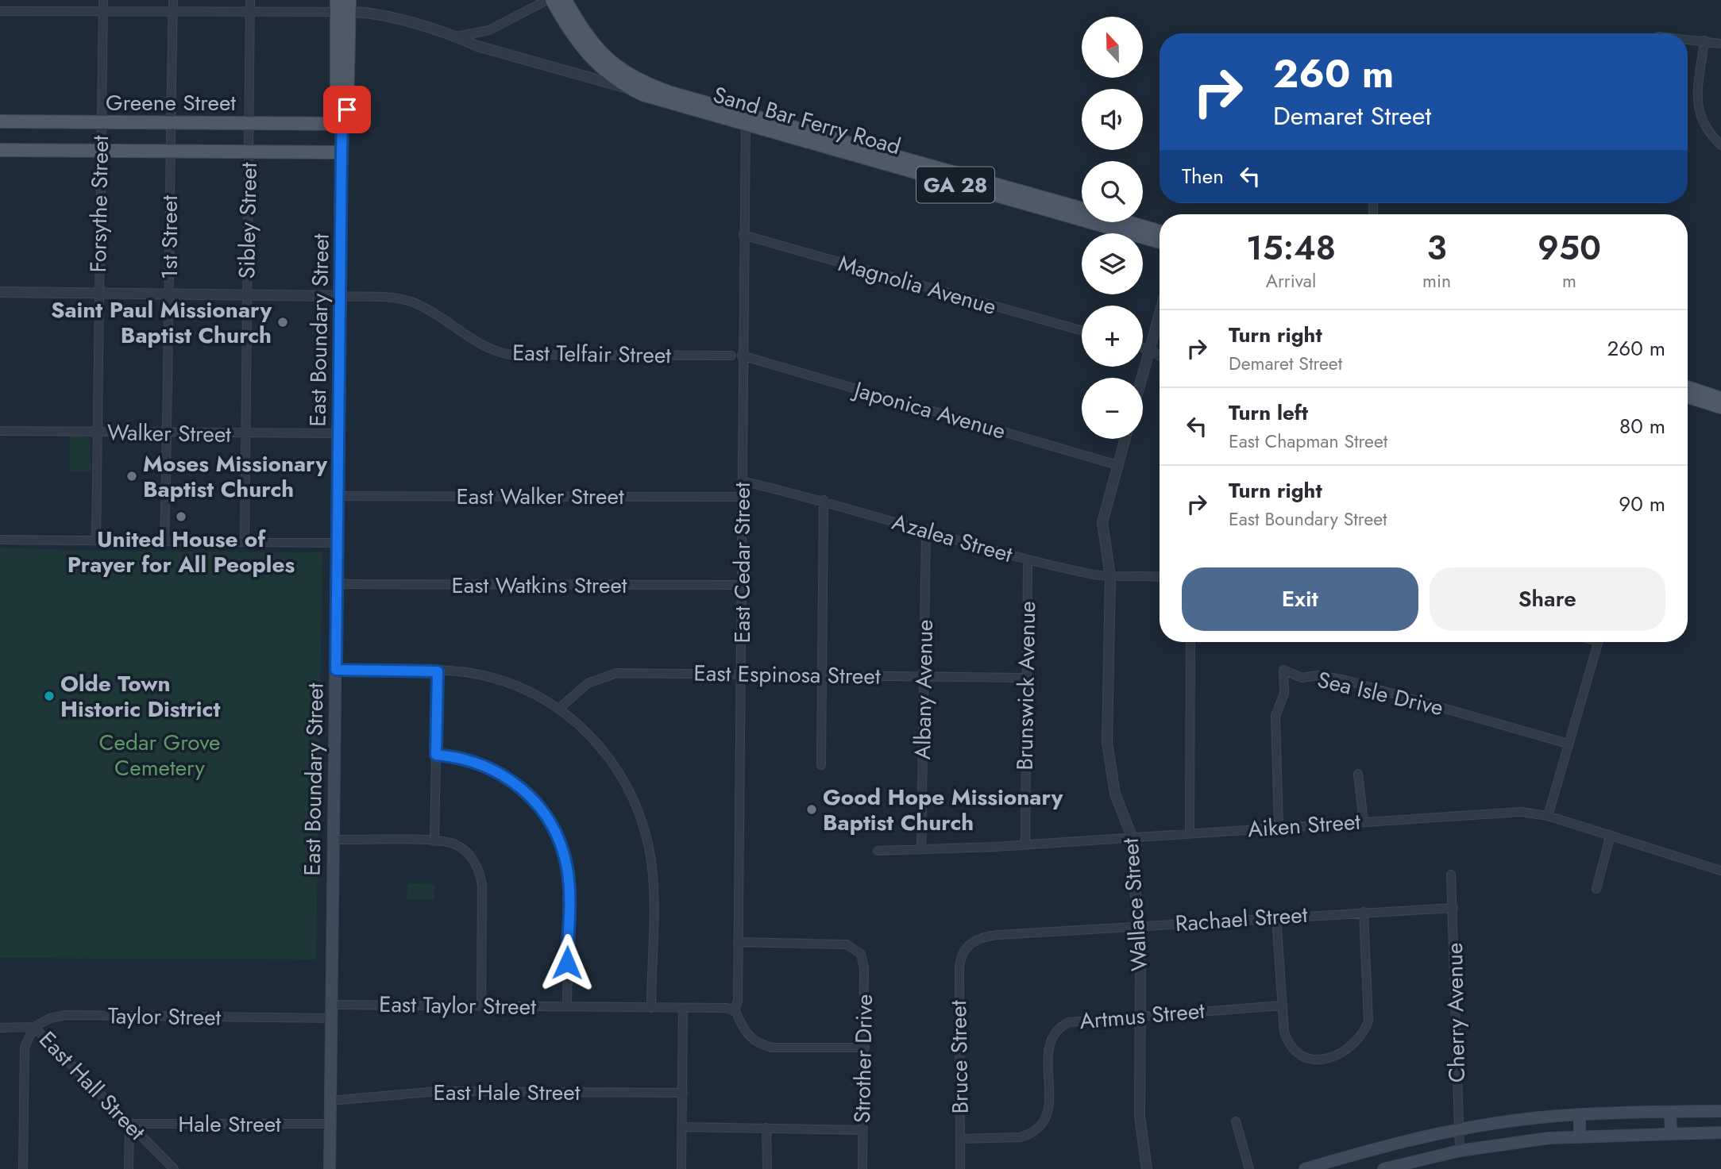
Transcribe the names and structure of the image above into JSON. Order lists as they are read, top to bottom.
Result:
{
  "streets": {
    "main road": [
      "Greene Street",
      "Sand Bar Ferry Road",
      "GA 28",
      "East Boundary Street"
    ],
    "street": [
      "Forsythe Street",
      "Sibley Street",
      "1st Street",
      "Magnolia Avenue",
      "East Telfair Street",
      "Japonica Avenue",
      "Walker Street",
      "East Walker Street",
      "Azalea Street",
      "East Cedar Street",
      "East Watkins Street",
      "East Espinosa Street",
      "Brunswick Avenue",
      "Albany Avenue",
      "Sea Isle Drive",
      "Aiken Street",
      "Wallace Street",
      "Rachael Street",
      "East Taylor Street",
      "Cherry Avenue",
      "Artmus Street",
      "Taylor Street",
      "Bruce Street",
      "Strother Drive",
      "East Hall Street",
      "East Hale Street",
      "Hale Street"
    ]
  },
  "crossings": [
    ["Greene Street", "Forsythe Street"],
    ["Greene Street", "Sibley Street"],
    ["Greene Street", "1st Street"],
    ["Greene Street", "East Boundary Street"],
    ["Sand Bar Ferry Road", "GA 28"],
    ["Sand Bar Ferry Road", "East Cedar Street"],
    ["Forsythe Street", "East Telfair Street"],
    ["Forsythe Street", "Walker Street"],
    ["Sibley Street", "East Telfair Street"],
    ["Sibley Street", "Walker Street"],
    ["1st Street", "East Telfair Street"],
    ["1st Street", "Walker Street"],
    ["Magnolia Avenue", "East Cedar Street"],
    ["East Boundary Street", "East Telfair Street"],
    ["East Boundary Street", "Walker Street"],
    ["East Boundary Street", "East Walker Street"],
    ["East Boundary Street", "East Watkins Street"],
    ["East Boundary Street", "East Taylor Street"],
    ["East Boundary Street", "Taylor Street"],
    ["East Boundary Street", "East Hale Street"],
    ["East Boundary Street", "Hale Street"],
    ["Japonica Avenue", "East Cedar Street"],
    ["Japonica Avenue", "Wallace Street"],
    ["East Walker Street", "East Cedar Street"],
    ["Azalea Street", "East Cedar Street"],
    ["Azalea Street", "Brunswick Avenue"],
    ["Azalea Street", "Albany Avenue"],
    ["Azalea Street", "Wallace Street"],
    ["East Cedar Street", "East Watkins Street"],
    ["East Cedar Street", "East Espinosa Street"],
    ["East Cedar Street", "East Taylor Street"],
    ["East Cedar Street", "Strother Drive"],
    ["East Espinosa Street", "Brunswick Avenue"],
    ["East Espinosa Street", "Albany Avenue"],
    ["Brunswick Avenue", "Aiken Street"],
    ["Albany Avenue", "Aiken Street"],
    ["Sea Isle Drive", "Aiken Street"],
    ["Aiken Street", "Wallace Street"],
    ["Wallace Street", "Rachael Street"],
    ["Wallace Street", "Artmus Street"],
    ["Rachael Street", "Cherry Avenue"],
    ["Rachael Street", "Bruce Street"],
    ["Artmus Street", "Bruce Street"],
    ["Taylor Street", "East Hall Street"],
    ["East Hall Street", "Hale Street"]
  ],
  "parks": ["Cedar Grove Cemetery"],
  "places": [
    "Saint Paul Missionary Baptist Church",
    "Moses Missionary Baptist Church",
    "United House of Prayer for All Peoples",
    "Olde Town Historic District",
    "Good Hope Missionary Baptist Church"
  ],
  "north": "top",
  "page": {
    "map_buttons": ["+", "−"],
    "turn": ["260 m", "Demaret Street"],
    "then": "Then",
    "eta": [
      "15:48",
      "Arrival",
      "3",
      "min",
      "950",
      "m"
    ],
    "list": [
      {
        "name": "Turn right",
        "note": "Demaret Street",
        "value": "260 m"
      },
      {
        "name": "Turn left",
        "note": "East Chapman Street",
        "value": "80 m"
      },
      {
        "name": "Turn right",
        "note": "East Boundary Street",
        "value": "90 m"
      }
    ],
    "buttons": ["Exit", "Share"]
  }
}
